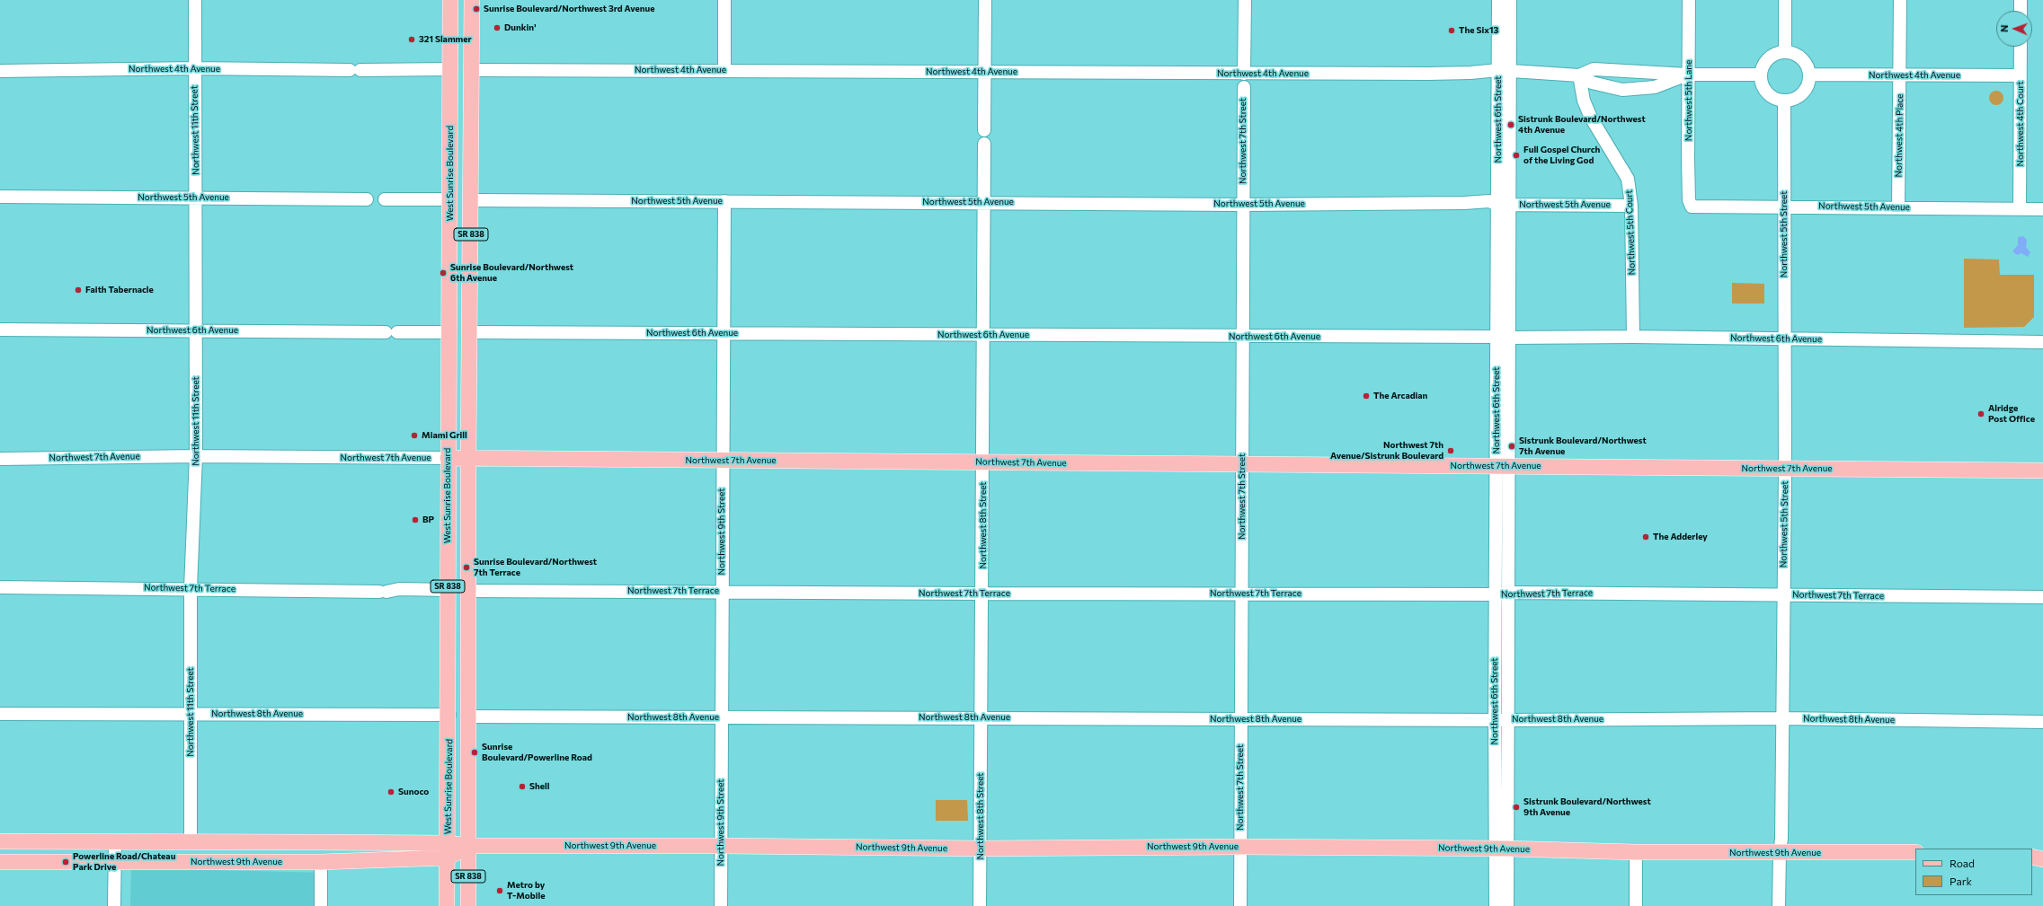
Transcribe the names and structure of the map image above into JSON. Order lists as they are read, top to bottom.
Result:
{
  "streets": {
    "main road": [
      "West Sunrise Boulevard",
      "SR 838",
      "Northwest 7th Avenue",
      "Northwest 9th Avenue"
    ],
    "street": [
      "Northwest 4th Avenue",
      "Northwest 5th Lane",
      "Northwest 6th Street",
      "Northwest 4th Court",
      "Northwest 11th Street",
      "Northwest 4th Place",
      "Northwest 7th Street",
      "Northwest 5th Avenue",
      "Northwest 5th Court",
      "Northwest 5th Street",
      "Northwest 6th Avenue",
      "Northwest 8th Street",
      "Northwest 9th Street",
      "Northwest 7th Terrace",
      "Northwest 8th Avenue"
    ]
  },
  "crossings": [
    ["Northwest 4th Avenue", "Northwest 5th Lane"],
    ["Northwest 4th Avenue", "Northwest 6th Street"],
    ["Northwest 4th Avenue", "Northwest 4th Court"],
    ["Northwest 4th Avenue", "Northwest 11th Street"],
    ["Northwest 4th Avenue", "Northwest 4th Place"],
    ["Northwest 4th Avenue", "West Sunrise Boulevard"],
    ["Northwest 4th Avenue", "Northwest 5th Court"],
    ["Northwest 4th Avenue", "SR 838"],
    ["Northwest 4th Avenue", "Northwest 5th Street"],
    ["Northwest 5th Lane", "Northwest 5th Avenue"],
    ["Northwest 6th Street", "Northwest 5th Avenue"],
    ["Northwest 6th Street", "Northwest 6th Avenue"],
    ["Northwest 6th Street", "Northwest 7th Avenue"],
    ["Northwest 6th Street", "Northwest 7th Terrace"],
    ["Northwest 6th Street", "Northwest 8th Avenue"],
    ["Northwest 6th Street", "Northwest 9th Avenue"],
    ["Northwest 4th Court", "Northwest 5th Avenue"],
    ["Northwest 11th Street", "Northwest 5th Avenue"],
    ["Northwest 11th Street", "Northwest 6th Avenue"],
    ["Northwest 11th Street", "Northwest 7th Avenue"],
    ["Northwest 11th Street", "Northwest 7th Terrace"],
    ["Northwest 11th Street", "Northwest 8th Avenue"],
    ["Northwest 11th Street", "Northwest 9th Avenue"],
    ["Northwest 4th Place", "Northwest 5th Avenue"],
    ["Northwest 7th Street", "Northwest 5th Avenue"],
    ["Northwest 7th Street", "Northwest 6th Avenue"],
    ["Northwest 7th Street", "Northwest 7th Avenue"],
    ["Northwest 7th Street", "Northwest 7th Terrace"],
    ["Northwest 7th Street", "Northwest 8th Avenue"],
    ["Northwest 7th Street", "Northwest 9th Avenue"],
    ["West Sunrise Boulevard", "Northwest 6th Avenue"],
    ["West Sunrise Boulevard", "Northwest 7th Avenue"],
    ["West Sunrise Boulevard", "Northwest 7th Terrace"],
    ["West Sunrise Boulevard", "Northwest 8th Avenue"],
    ["West Sunrise Boulevard", "Northwest 9th Avenue"],
    ["Northwest 5th Avenue", "Northwest 5th Court"],
    ["Northwest 5th Avenue", "SR 838"],
    ["Northwest 5th Avenue", "Northwest 5th Street"],
    ["Northwest 5th Avenue", "Northwest 8th Street"],
    ["Northwest 5th Avenue", "Northwest 9th Street"],
    ["Northwest 5th Court", "Northwest 6th Avenue"],
    ["SR 838", "Northwest 6th Avenue"],
    ["SR 838", "Northwest 7th Avenue"],
    ["SR 838", "Northwest 7th Terrace"],
    ["SR 838", "Northwest 8th Avenue"],
    ["SR 838", "Northwest 9th Avenue"],
    ["Northwest 5th Street", "Northwest 6th Avenue"],
    ["Northwest 5th Street", "Northwest 7th Avenue"],
    ["Northwest 5th Street", "Northwest 7th Terrace"],
    ["Northwest 5th Street", "Northwest 8th Avenue"],
    ["Northwest 5th Street", "Northwest 9th Avenue"],
    ["Northwest 6th Avenue", "Northwest 8th Street"],
    ["Northwest 6th Avenue", "Northwest 9th Street"],
    ["Northwest 7th Avenue", "Northwest 8th Street"],
    ["Northwest 7th Avenue", "Northwest 9th Street"],
    ["Northwest 8th Street", "Northwest 7th Terrace"],
    ["Northwest 8th Street", "Northwest 8th Avenue"],
    ["Northwest 8th Street", "Northwest 9th Avenue"],
    ["Northwest 9th Street", "Northwest 7th Terrace"],
    ["Northwest 9th Street", "Northwest 8th Avenue"],
    ["Northwest 9th Street", "Northwest 9th Avenue"]
  ],
  "places": [
    "Sunrise Boulevard/Northwest 3rd Avenue",
    "Dunkin'",
    "The Six13",
    "321 Slammer",
    "Sistrunk Boulevard/Northwest 4th Avenue",
    "Full Gospel Church of the Living God",
    "Sunrise Boulevard/Northwest 6th Avenue",
    "Faith Tabernacle",
    "The Arcadian",
    "Alridge Post Office",
    "Miami Grill",
    "Sistrunk Boulevard/Northwest 7th Avenue",
    "Northwest 7th Avenue/Sistrunk Boulevard",
    "BP",
    "The Adderley",
    "Sunrise Boulevard/Northwest 7th Terrace",
    "Sunrise Boulevard/Powerline Road",
    "Shell",
    "Sunoco",
    "Sistrunk Boulevard/Northwest 9th Avenue",
    "Powerline Road/Chateau Park Drive",
    "Metro by T-Mobile"
  ],
  "legend": ["Road", "Park"],
  "north": "left"
}
